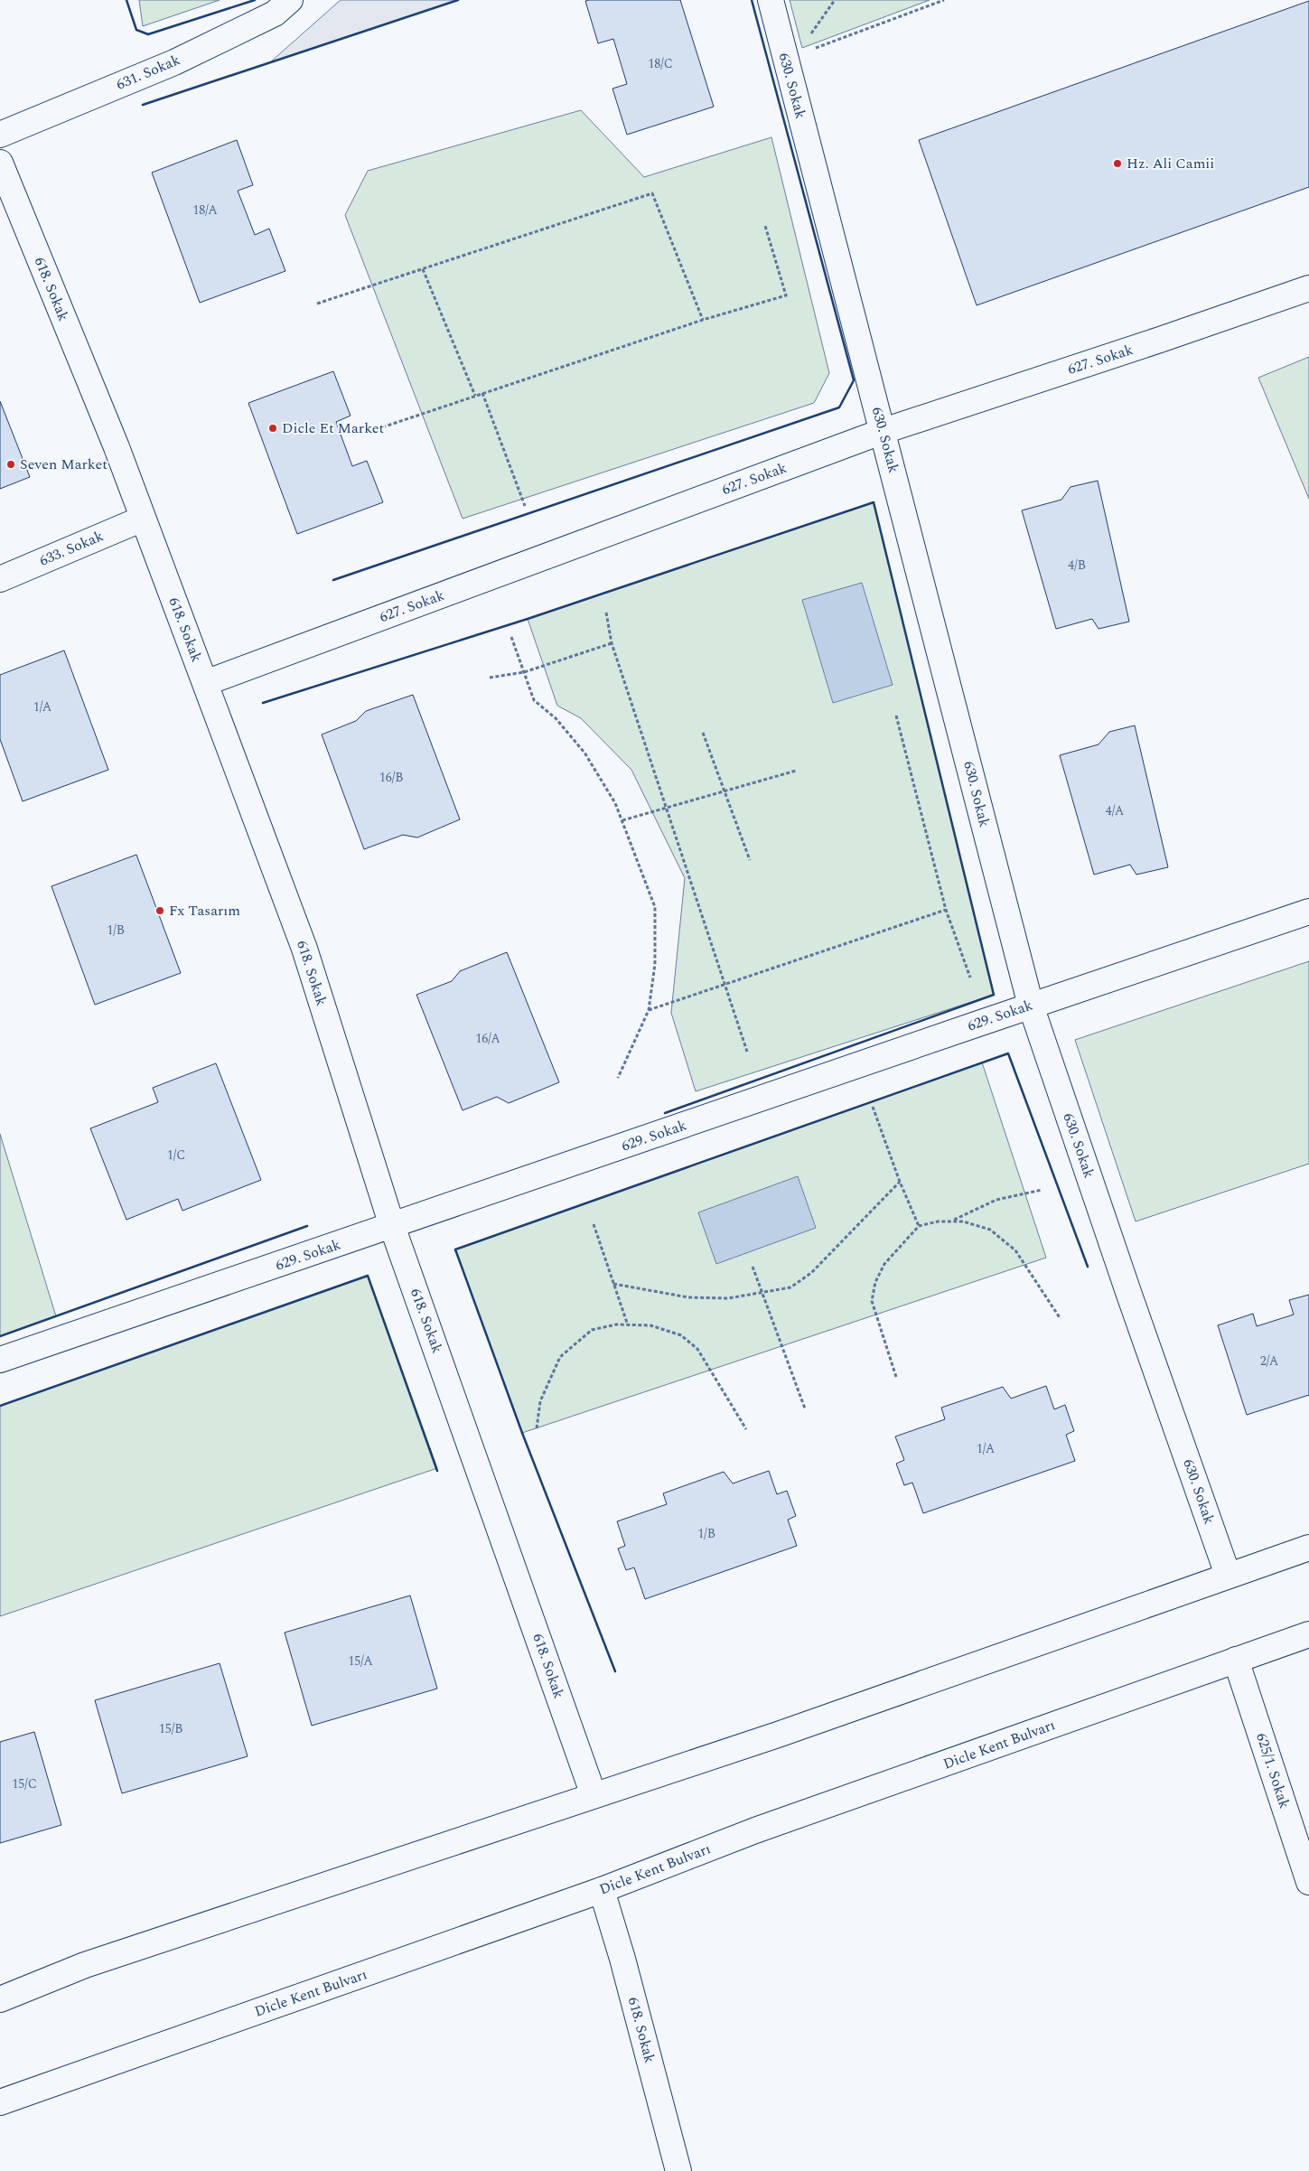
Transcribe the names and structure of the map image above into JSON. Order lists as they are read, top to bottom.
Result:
{
  "streets": {
    "street": [
      "631. Sokak",
      "630. Sokak",
      "618. Sokak",
      "627. Sokak",
      "633. Sokak",
      "629. Sokak",
      "Dicle Kent Bulvarı",
      "625/1. Sokak"
    ]
  },
  "crossings": [
    ["630. Sokak", "627. Sokak"],
    ["630. Sokak", "629. Sokak"],
    ["618. Sokak", "627. Sokak"],
    ["618. Sokak", "633. Sokak"],
    ["618. Sokak", "629. Sokak"],
    ["618. Sokak", "Dicle Kent Bulvarı"],
    ["Dicle Kent Bulvarı", "625/1. Sokak"]
  ],
  "places": [
    "Hz. Ali Camii",
    "Dicle Et Market",
    "Seven Market",
    "Fx Tasarım"
  ],
  "house_numbers": [
    "18/C",
    "18/A",
    "4/B",
    "1/A",
    "16/B",
    "4/A",
    "1/B",
    "16/A",
    "1/C",
    "2/A",
    "1/A",
    "1/B",
    "15/A",
    "15/B",
    "15/C"
  ]
}
